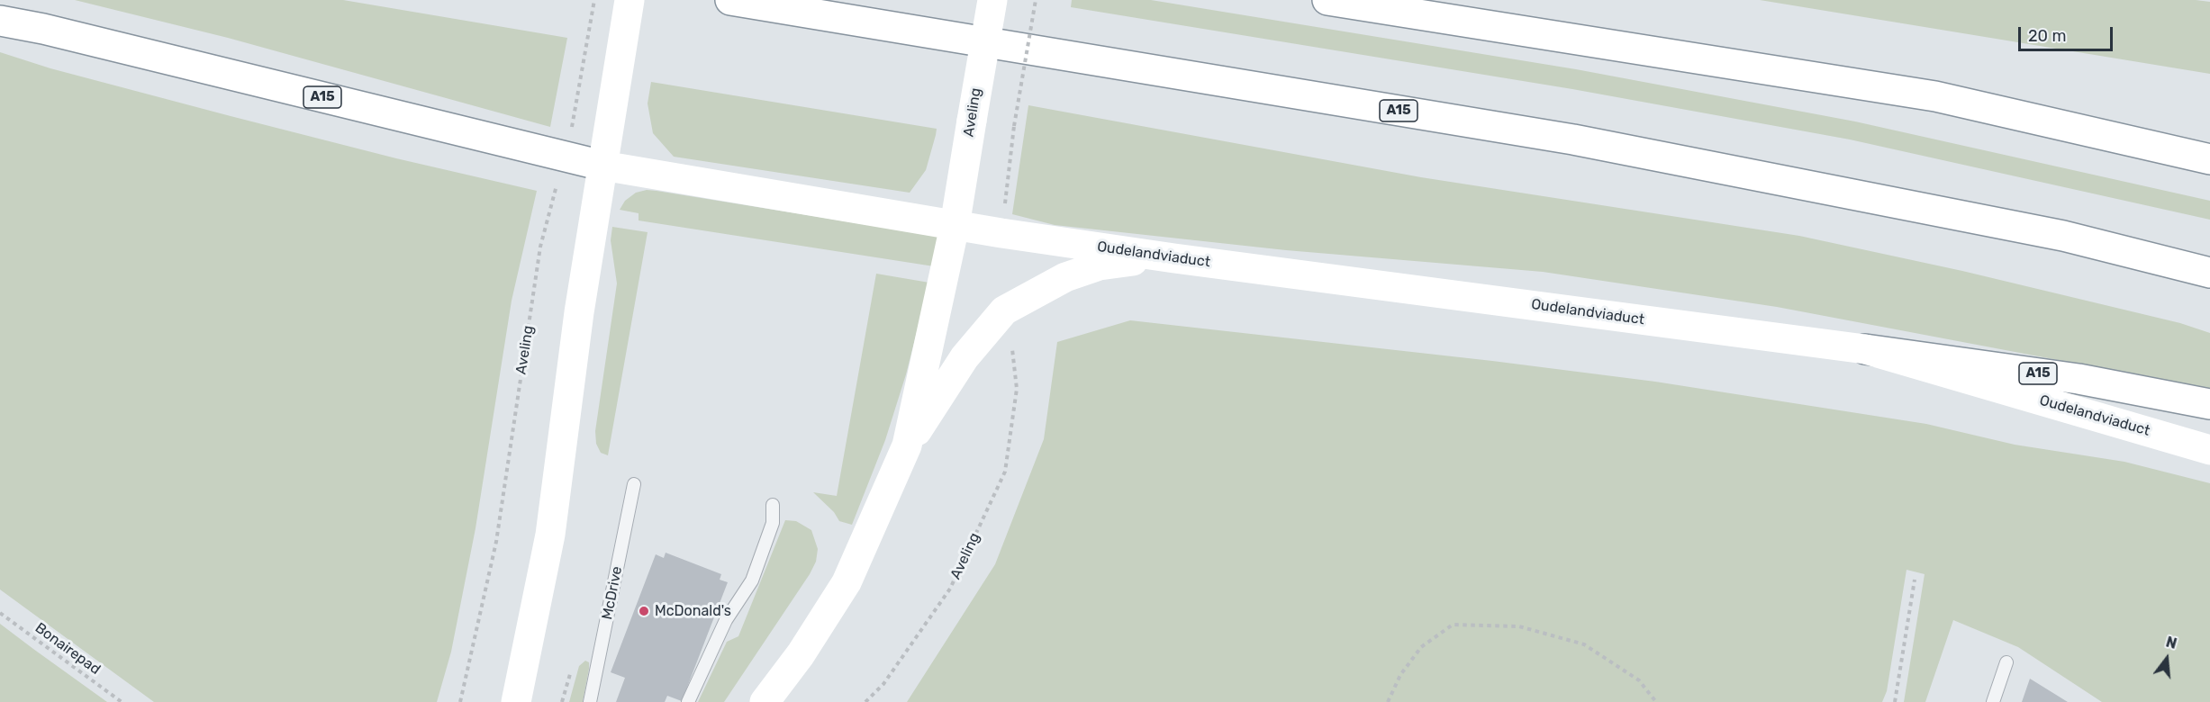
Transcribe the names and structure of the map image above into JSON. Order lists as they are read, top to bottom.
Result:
{
  "streets": {
    "main road": ["A15", "Aveling", "Oudelandviaduct"],
    "lane": ["McDrive"],
    "path": ["Bonairepad"]
  },
  "crossings": [
    ["A15", "Aveling"],
    ["A15", "Oudelandviaduct"],
    ["Aveling", "Oudelandviaduct"]
  ],
  "places": ["McDonald's"],
  "scale_bar": "20 m",
  "north": "top"
}
